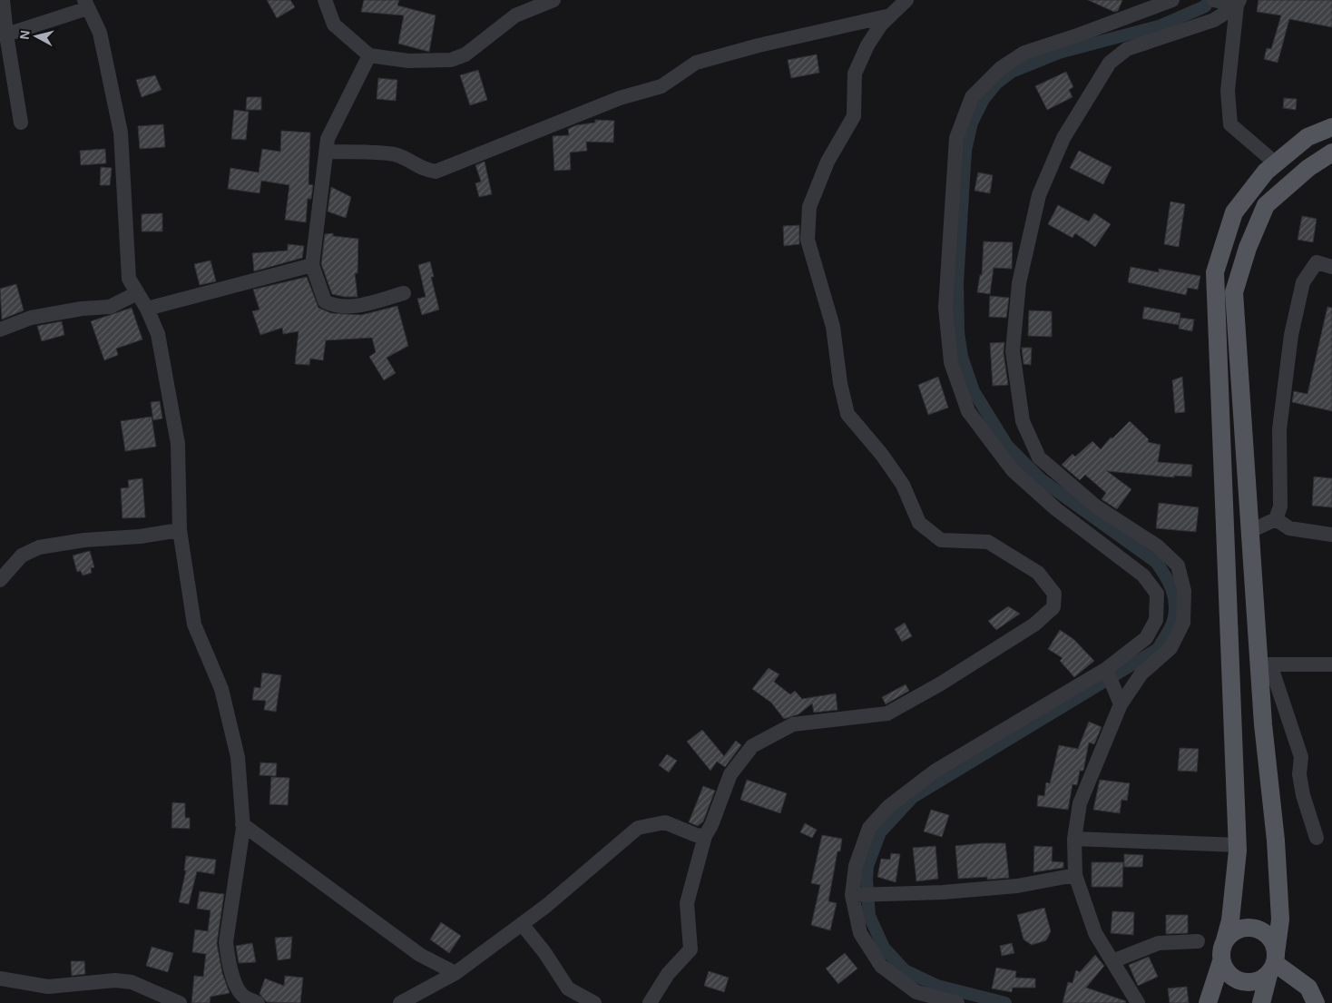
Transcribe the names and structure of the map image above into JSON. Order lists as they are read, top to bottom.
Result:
{
  "north": "left"
}
